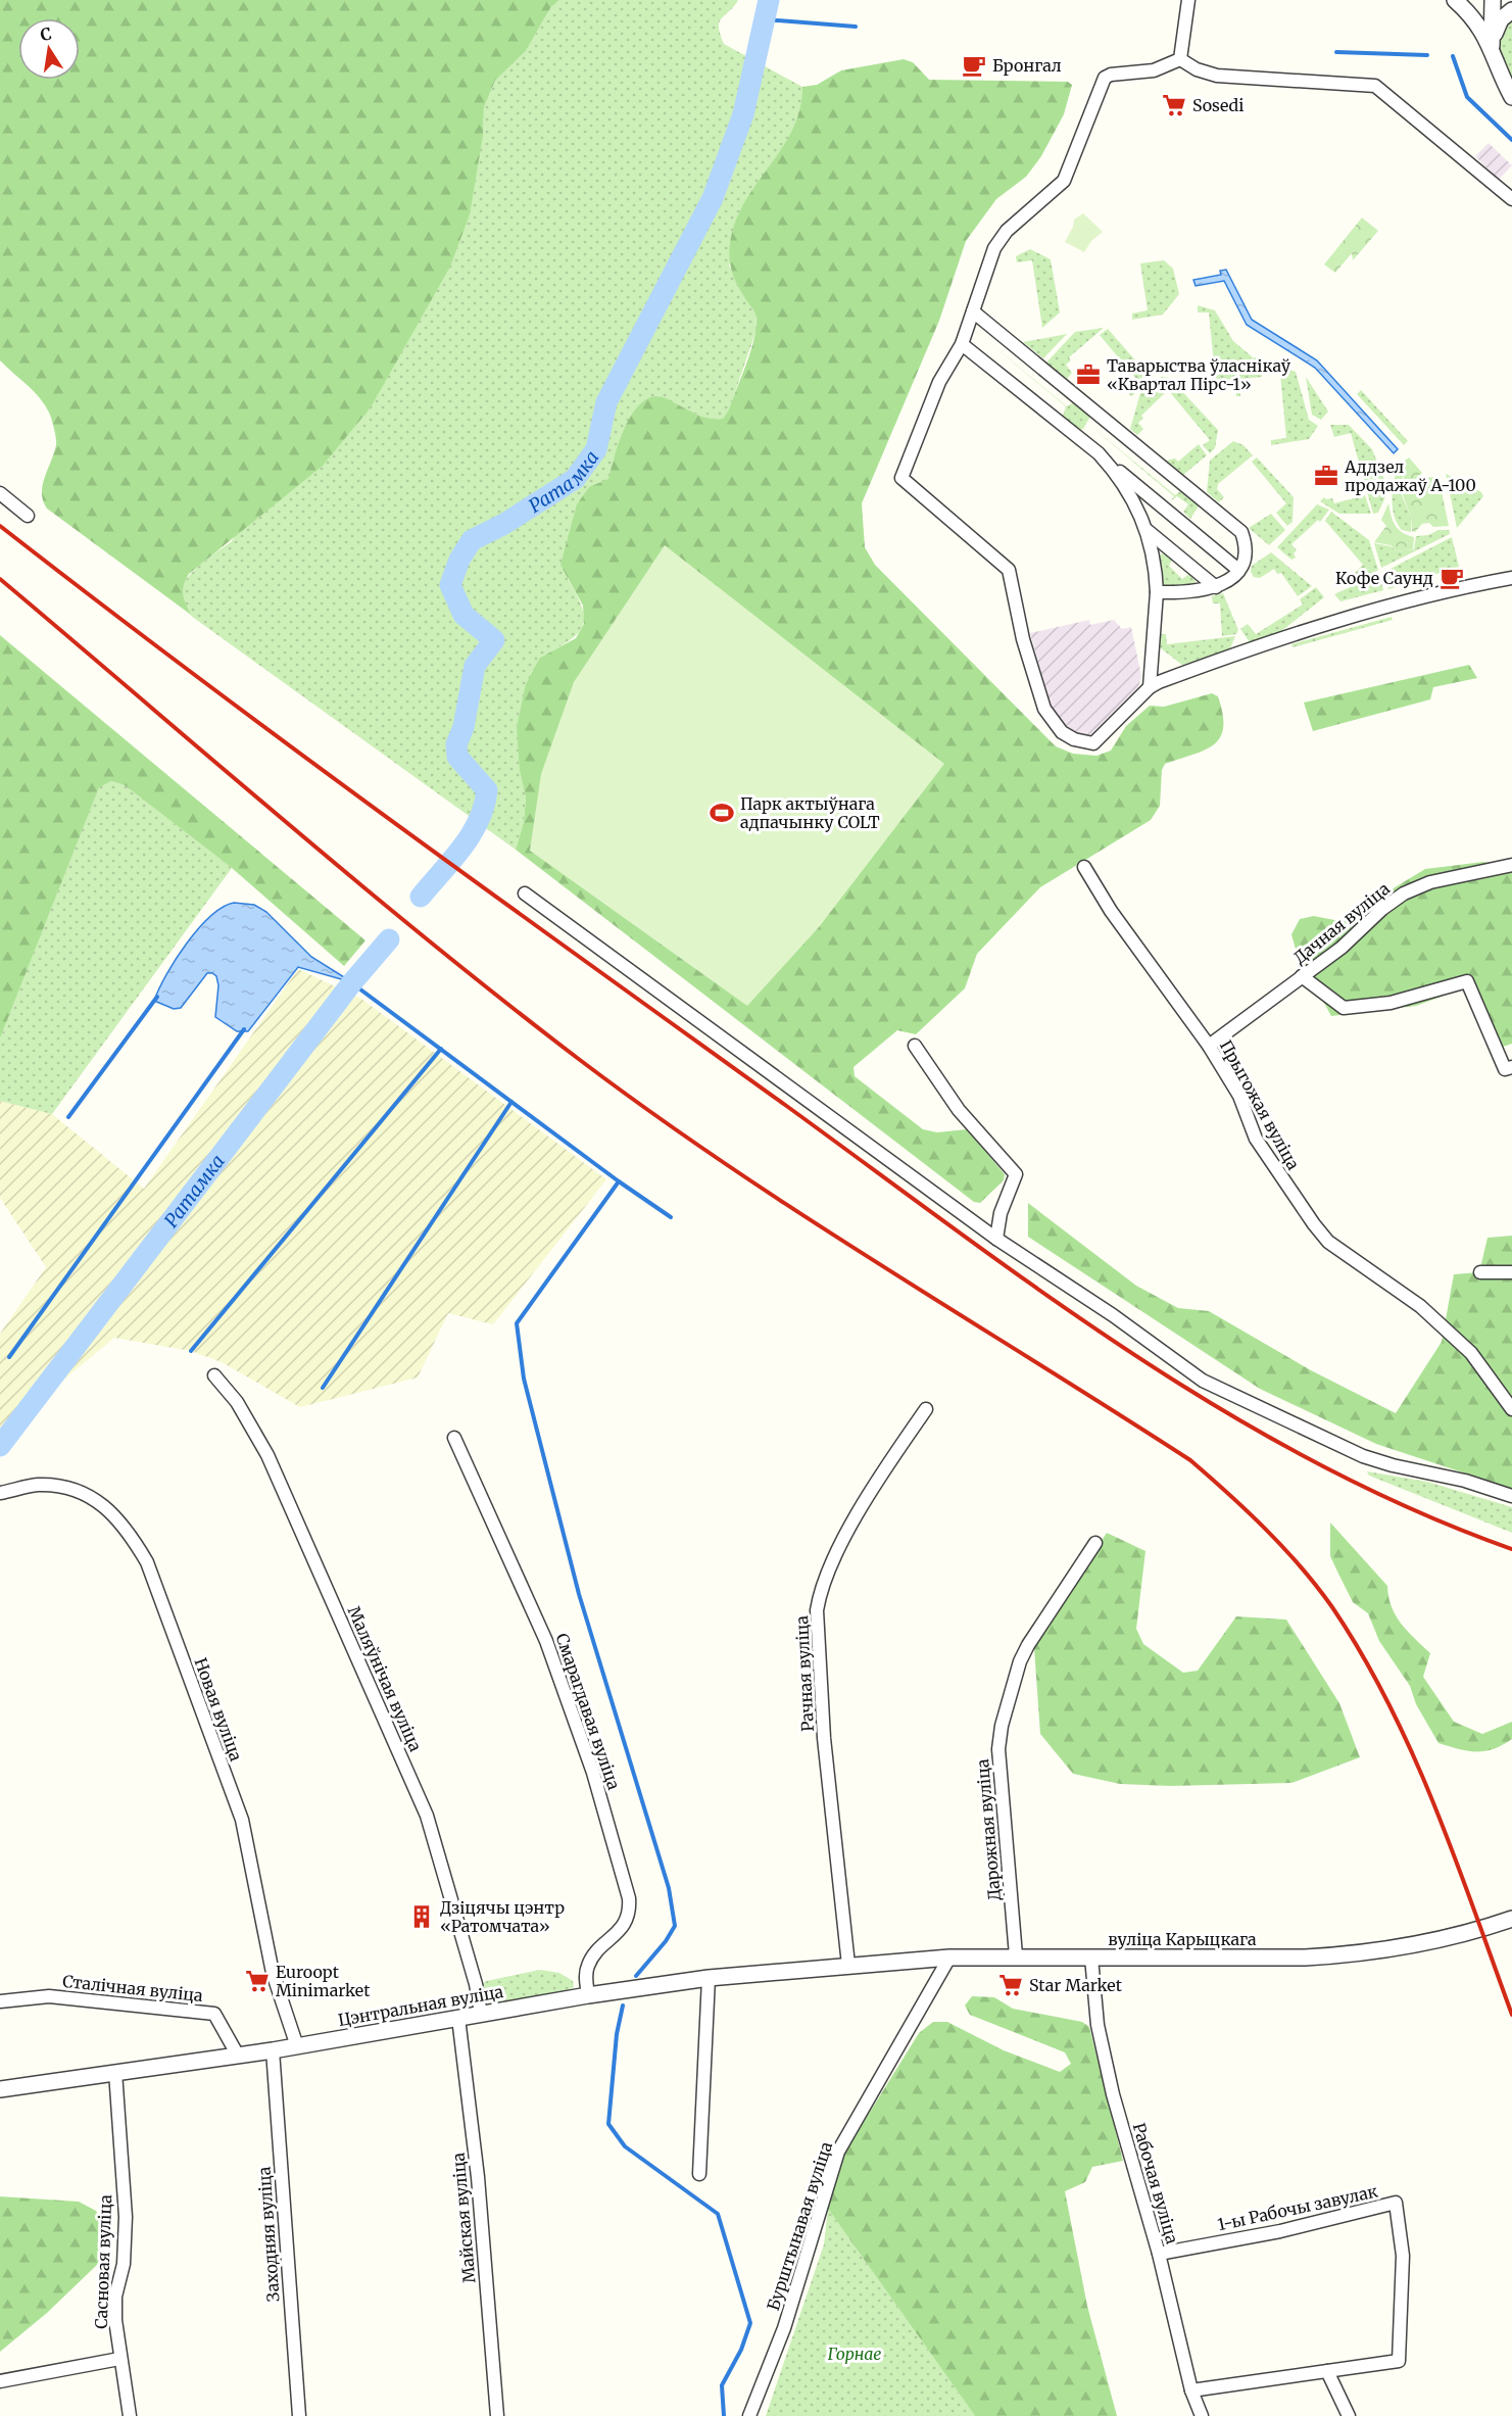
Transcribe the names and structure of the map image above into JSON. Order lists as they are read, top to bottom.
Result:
{
  "streets": {
    "street": [
      "Дачная вуліца",
      "Прыгожая вуліца",
      "Рачная вуліца",
      "Маляўнічая вуліца",
      "Новая вуліца",
      "Смарагдавая вуліца",
      "Дарожная вуліца",
      "вуліца Карыцкага",
      "Сталічная вуліца",
      "Цэнтральная вуліца",
      "Рабочая вуліца",
      "1-ы Рабочы завулак",
      "Майская вуліца",
      "Бурштынавая вуліца",
      "Заходняя вуліца",
      "Сасновая вуліца"
    ]
  },
  "crossings": [
    ["Дачная вуліца", "Прыгожая вуліца"],
    ["Рачная вуліца", "вуліца Карыцкага"],
    ["Рачная вуліца", "Цэнтральная вуліца"],
    ["Маляўнічая вуліца", "Цэнтральная вуліца"],
    ["Новая вуліца", "Цэнтральная вуліца"],
    ["Смарагдавая вуліца", "Цэнтральная вуліца"],
    ["Дарожная вуліца", "вуліца Карыцкага"],
    ["вуліца Карыцкага", "Цэнтральная вуліца"],
    ["вуліца Карыцкага", "Рабочая вуліца"],
    ["вуліца Карыцкага", "Бурштынавая вуліца"],
    ["Сталічная вуліца", "Цэнтральная вуліца"],
    ["Цэнтральная вуліца", "Майская вуліца"],
    ["Цэнтральная вуліца", "Заходняя вуліца"],
    ["Цэнтральная вуліца", "Сасновая вуліца"],
    ["Рабочая вуліца", "1-ы Рабочы завулак"]
  ],
  "water": ["Ратамка"],
  "parks": ["Горнае"],
  "places": {
    "cafe": ["Бронгал", "Кофе Саунд"],
    "supermarket": ["Sosedi", "Euroopt Minimarket", "Star Market"],
    "office": ["Таварыства ўласнікаў «Квартал Пірс-1»", "Аддзел продажаў А-100"],
    "sports": ["Парк актыўнага адпачынку COLT"],
    "building": ["Дзіцячы цэнтр «Ратомчата»"]
  },
  "north": "top"
}
